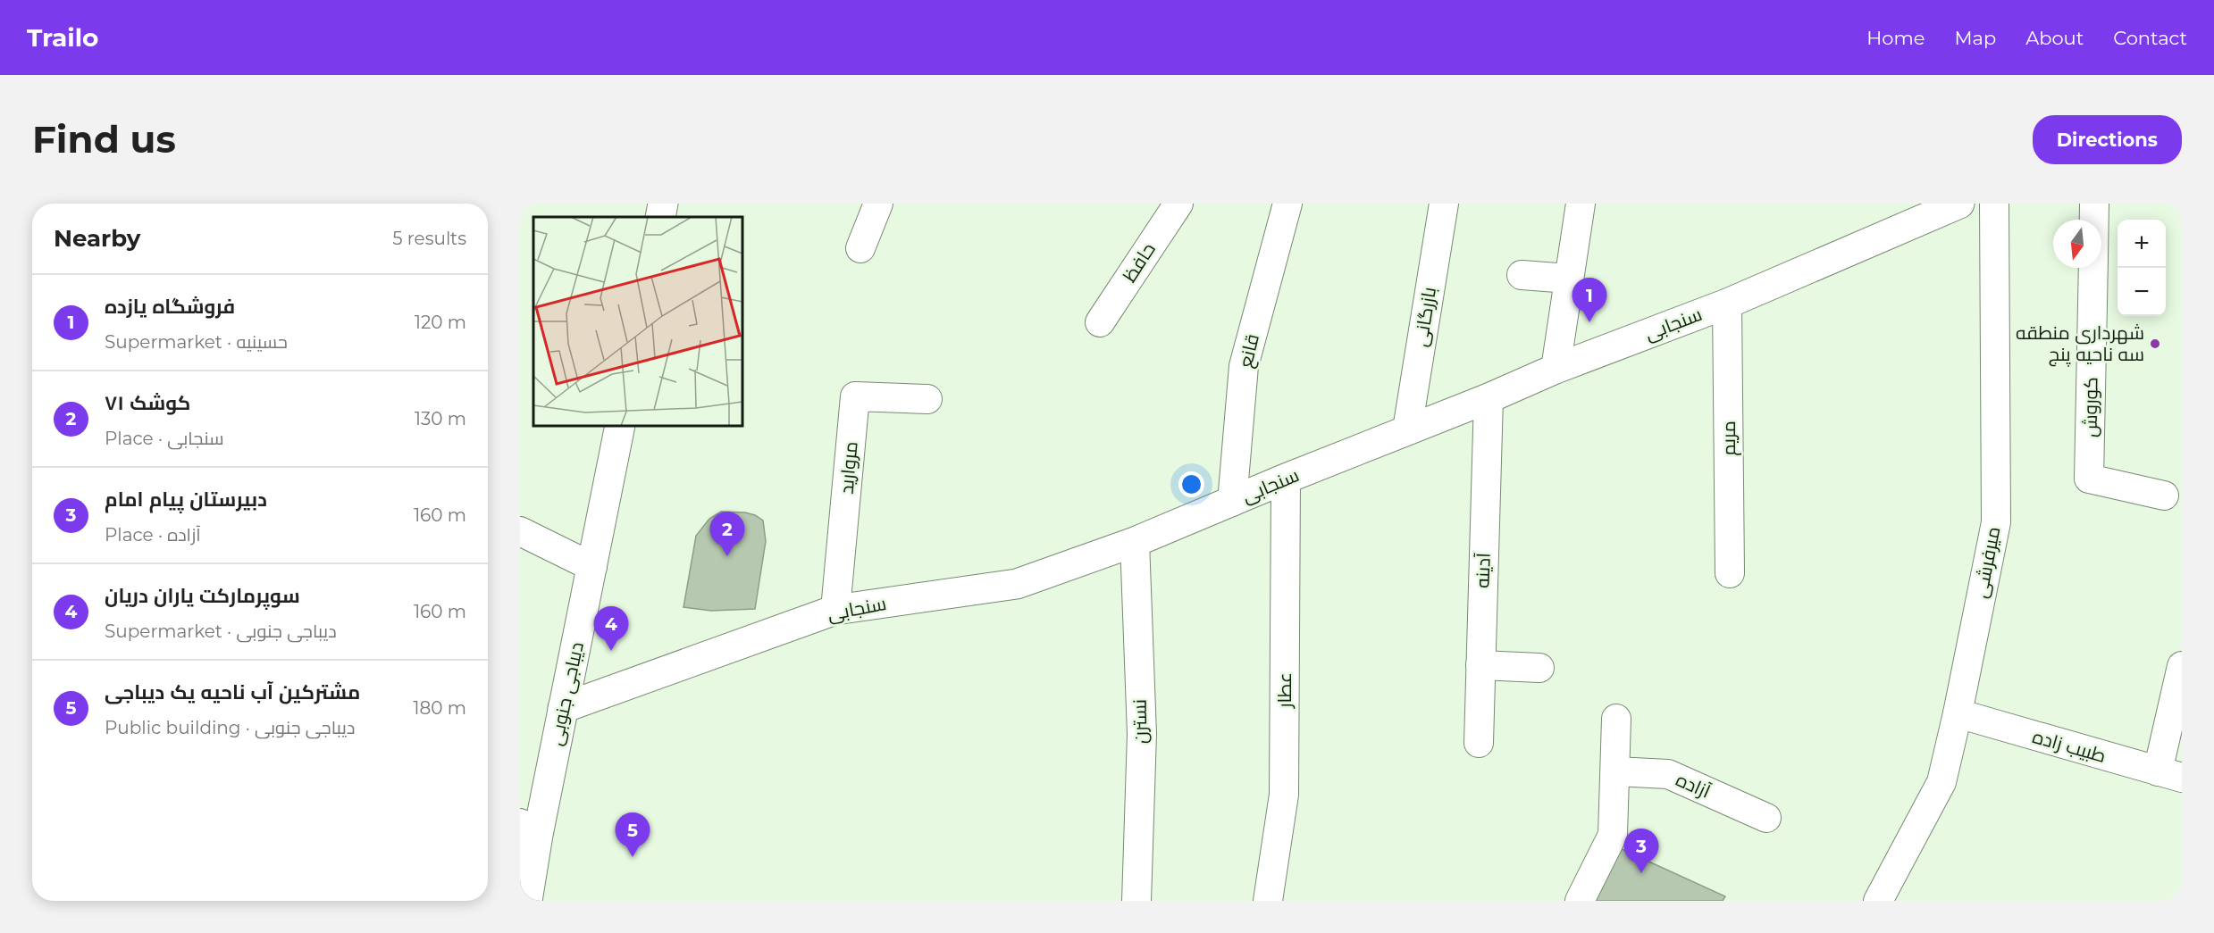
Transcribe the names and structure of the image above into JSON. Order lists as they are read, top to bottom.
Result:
{
  "streets": {
    "street": [
      "حافظ",
      "بازرگانی",
      "سنجابی",
      "قانع",
      "کوروش",
      "مریم",
      "مروارید",
      "میرفرشی",
      "آدینه",
      "عطار",
      "دیباجی جنوبی",
      "نسترن",
      "طبیب زاده",
      "آزاده"
    ]
  },
  "crossings": [
    ["بازرگانی", "سنجابی"],
    ["سنجابی", "قانع"],
    ["سنجابی", "مریم"],
    ["سنجابی", "مروارید"],
    ["سنجابی", "آدینه"],
    ["سنجابی", "عطار"],
    ["سنجابی", "دیباجی جنوبی"],
    ["سنجابی", "نسترن"],
    ["میرفرشی", "طبیب زاده"]
  ],
  "places": ["شهرداری منطقه سه ناحیه پنج"],
  "north": "bottom",
  "page": {
    "header": "Trailo",
    "nav": [
      "Home",
      "Map",
      "About",
      "Contact"
    ],
    "buttons": "Directions",
    "title": "Find us",
    "heading": ["Nearby", "5 results"],
    "map_buttons": ["+", "−"],
    "list": [
      {
        "mark": "1",
        "name": "فروشگاه یازده",
        "note": "Supermarket · حسینیه",
        "value": "120 m"
      },
      {
        "mark": "2",
        "name": "کوشک ۷۱",
        "note": "Place · سنجابی",
        "value": "130 m"
      },
      {
        "mark": "3",
        "name": "دبیرستان پیام امام",
        "note": "Place · آزاده",
        "value": "160 m"
      },
      {
        "mark": "4",
        "name": "سوپرمارکت یاران دریان",
        "note": "Supermarket · دیباجی جنوبی",
        "value": "160 m"
      },
      {
        "mark": "5",
        "name": "مشترکین آب ناحیه یک دیباجی",
        "note": "Public building · دیباجی جنوبی",
        "value": "180 m"
      }
    ],
    "pins": [
      "1",
      "2",
      "4",
      "5",
      "3"
    ]
  }
}
